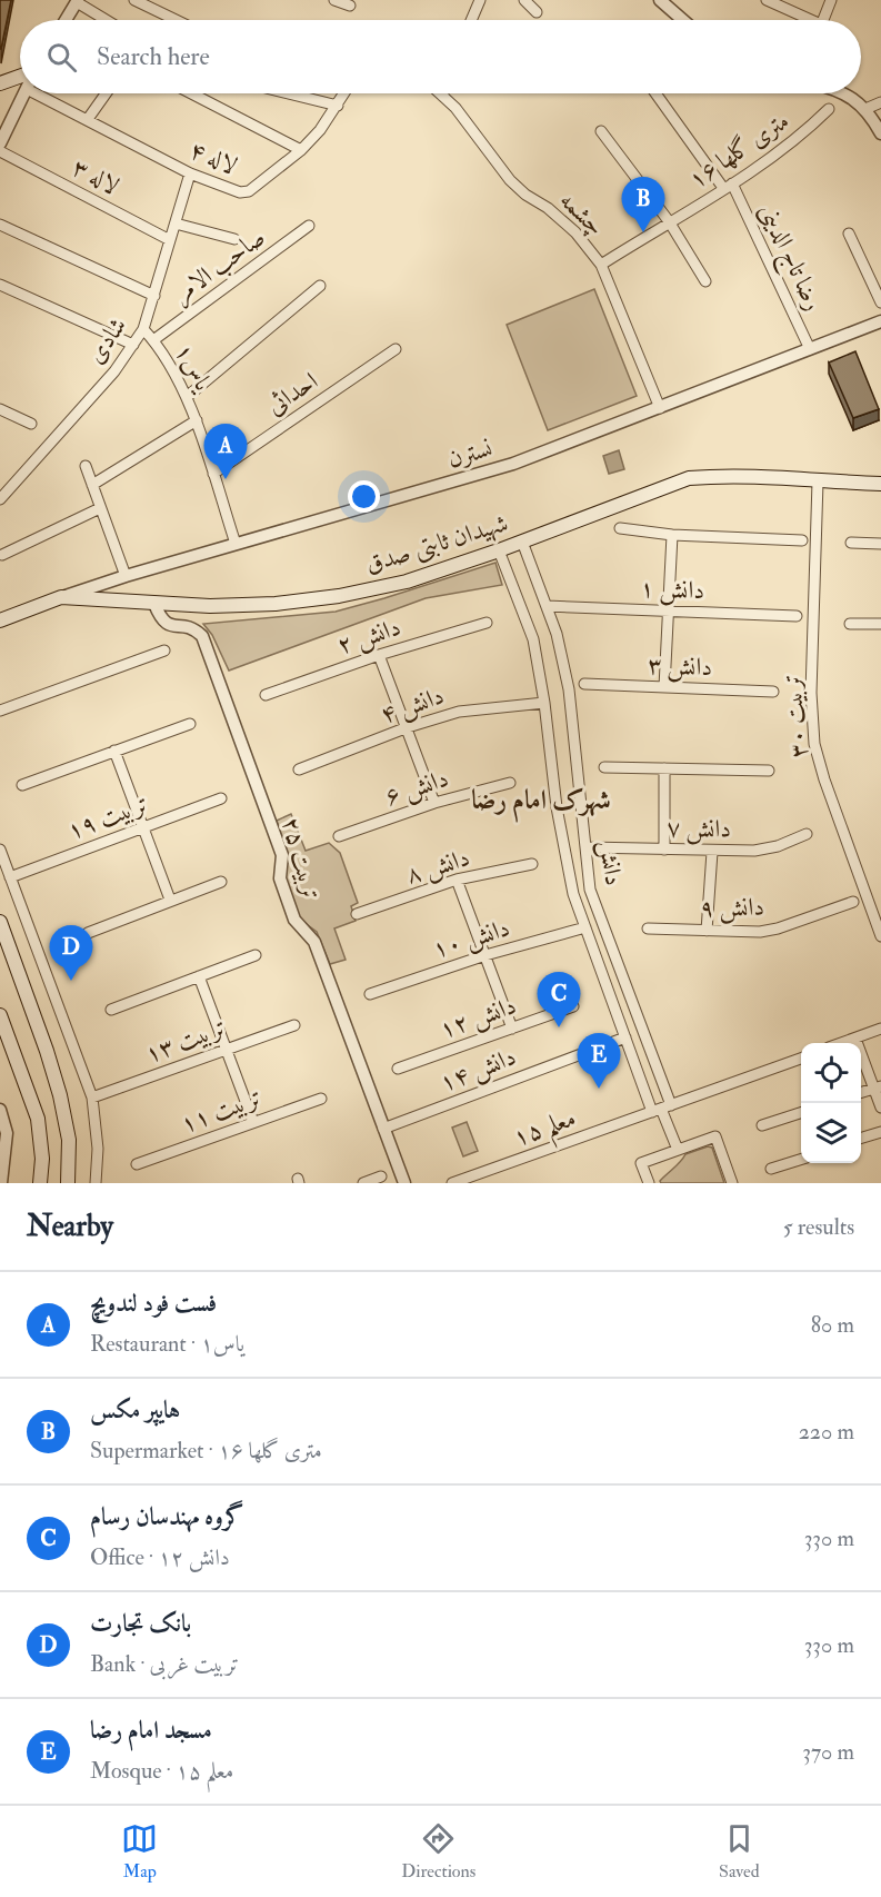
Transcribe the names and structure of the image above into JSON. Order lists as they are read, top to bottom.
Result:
{
  "streets": {
    "main road": ["شهیدان ثابتی صدق"],
    "street": [
      "۱۶ متری گلها",
      "لاله ۴",
      "لاله ۳",
      "چشمه",
      "رضا تاج الدینی",
      "صاحب الامر",
      "شادی",
      "یاس۱",
      "احداثی",
      "نسترن",
      "دانش ۱",
      "دانش ۲",
      "دانش ۳",
      "دانش ۴",
      "تربیت ۳۰",
      "دانش ۶",
      "تربیت ۱۹",
      "دانش ۷",
      "تربیت ۲۵",
      "دانش",
      "دانش ۸",
      "دانش ۹",
      "دانش ۱۰",
      "دانش ۱۲",
      "تربیت ۱۳",
      "دانش ۱۴",
      "تربیت ۱۱",
      "معلم ۱۵"
    ]
  },
  "crossings": [
    ["۱۶ متری گلها", "چشمه"],
    ["۱۶ متری گلها", "رضا تاج الدینی"],
    ["لاله ۴", "شادی"],
    ["لاله ۳", "شادی"],
    ["چشمه", "نسترن"],
    ["رضا تاج الدینی", "نسترن"],
    ["صاحب الامر", "یاس۱"],
    ["شادی", "یاس۱"],
    ["یاس۱", "احداثی"],
    ["یاس۱", "نسترن"],
    ["نسترن", "شهیدان ثابتی صدق"],
    ["شهیدان ثابتی صدق", "تربیت ۳۰"],
    ["شهیدان ثابتی صدق", "تربیت ۲۵"],
    ["شهیدان ثابتی صدق", "دانش"],
    ["دانش ۱", "دانش"],
    ["دانش ۴", "دانش"],
    ["دانش ۷", "دانش"],
    ["تربیت ۲۵", "دانش ۱۴"],
    ["دانش", "دانش ۱۰"],
    ["دانش", "دانش ۱۴"],
    ["دانش", "معلم ۱۵"]
  ],
  "districts": ["شهرک امام رضا"],
  "page": {
    "search": "Search here",
    "pins": [
      "B",
      "A",
      "D",
      "C",
      "E"
    ],
    "heading": ["Nearby", "5 results"],
    "list": [
      {
        "mark": "A",
        "name": "فست فود لندویچ",
        "note": "Restaurant · یاس۱",
        "value": "80 m"
      },
      {
        "mark": "B",
        "name": "هایپر مکس",
        "note": "Supermarket · ۱۶ متری گلها",
        "value": "220 m"
      },
      {
        "mark": "C",
        "name": "گروه مهندسان رسام",
        "note": "Office · دانش ۱۲",
        "value": "330 m"
      },
      {
        "mark": "D",
        "name": "بانک تجارت",
        "note": "Bank · تربیت غربی",
        "value": "330 m"
      },
      {
        "mark": "E",
        "name": "مسجد امام رضا",
        "note": "Mosque · معلم ۱۵",
        "value": "370 m"
      }
    ],
    "nav": ["Map", "Directions", "Saved"]
  }
}
